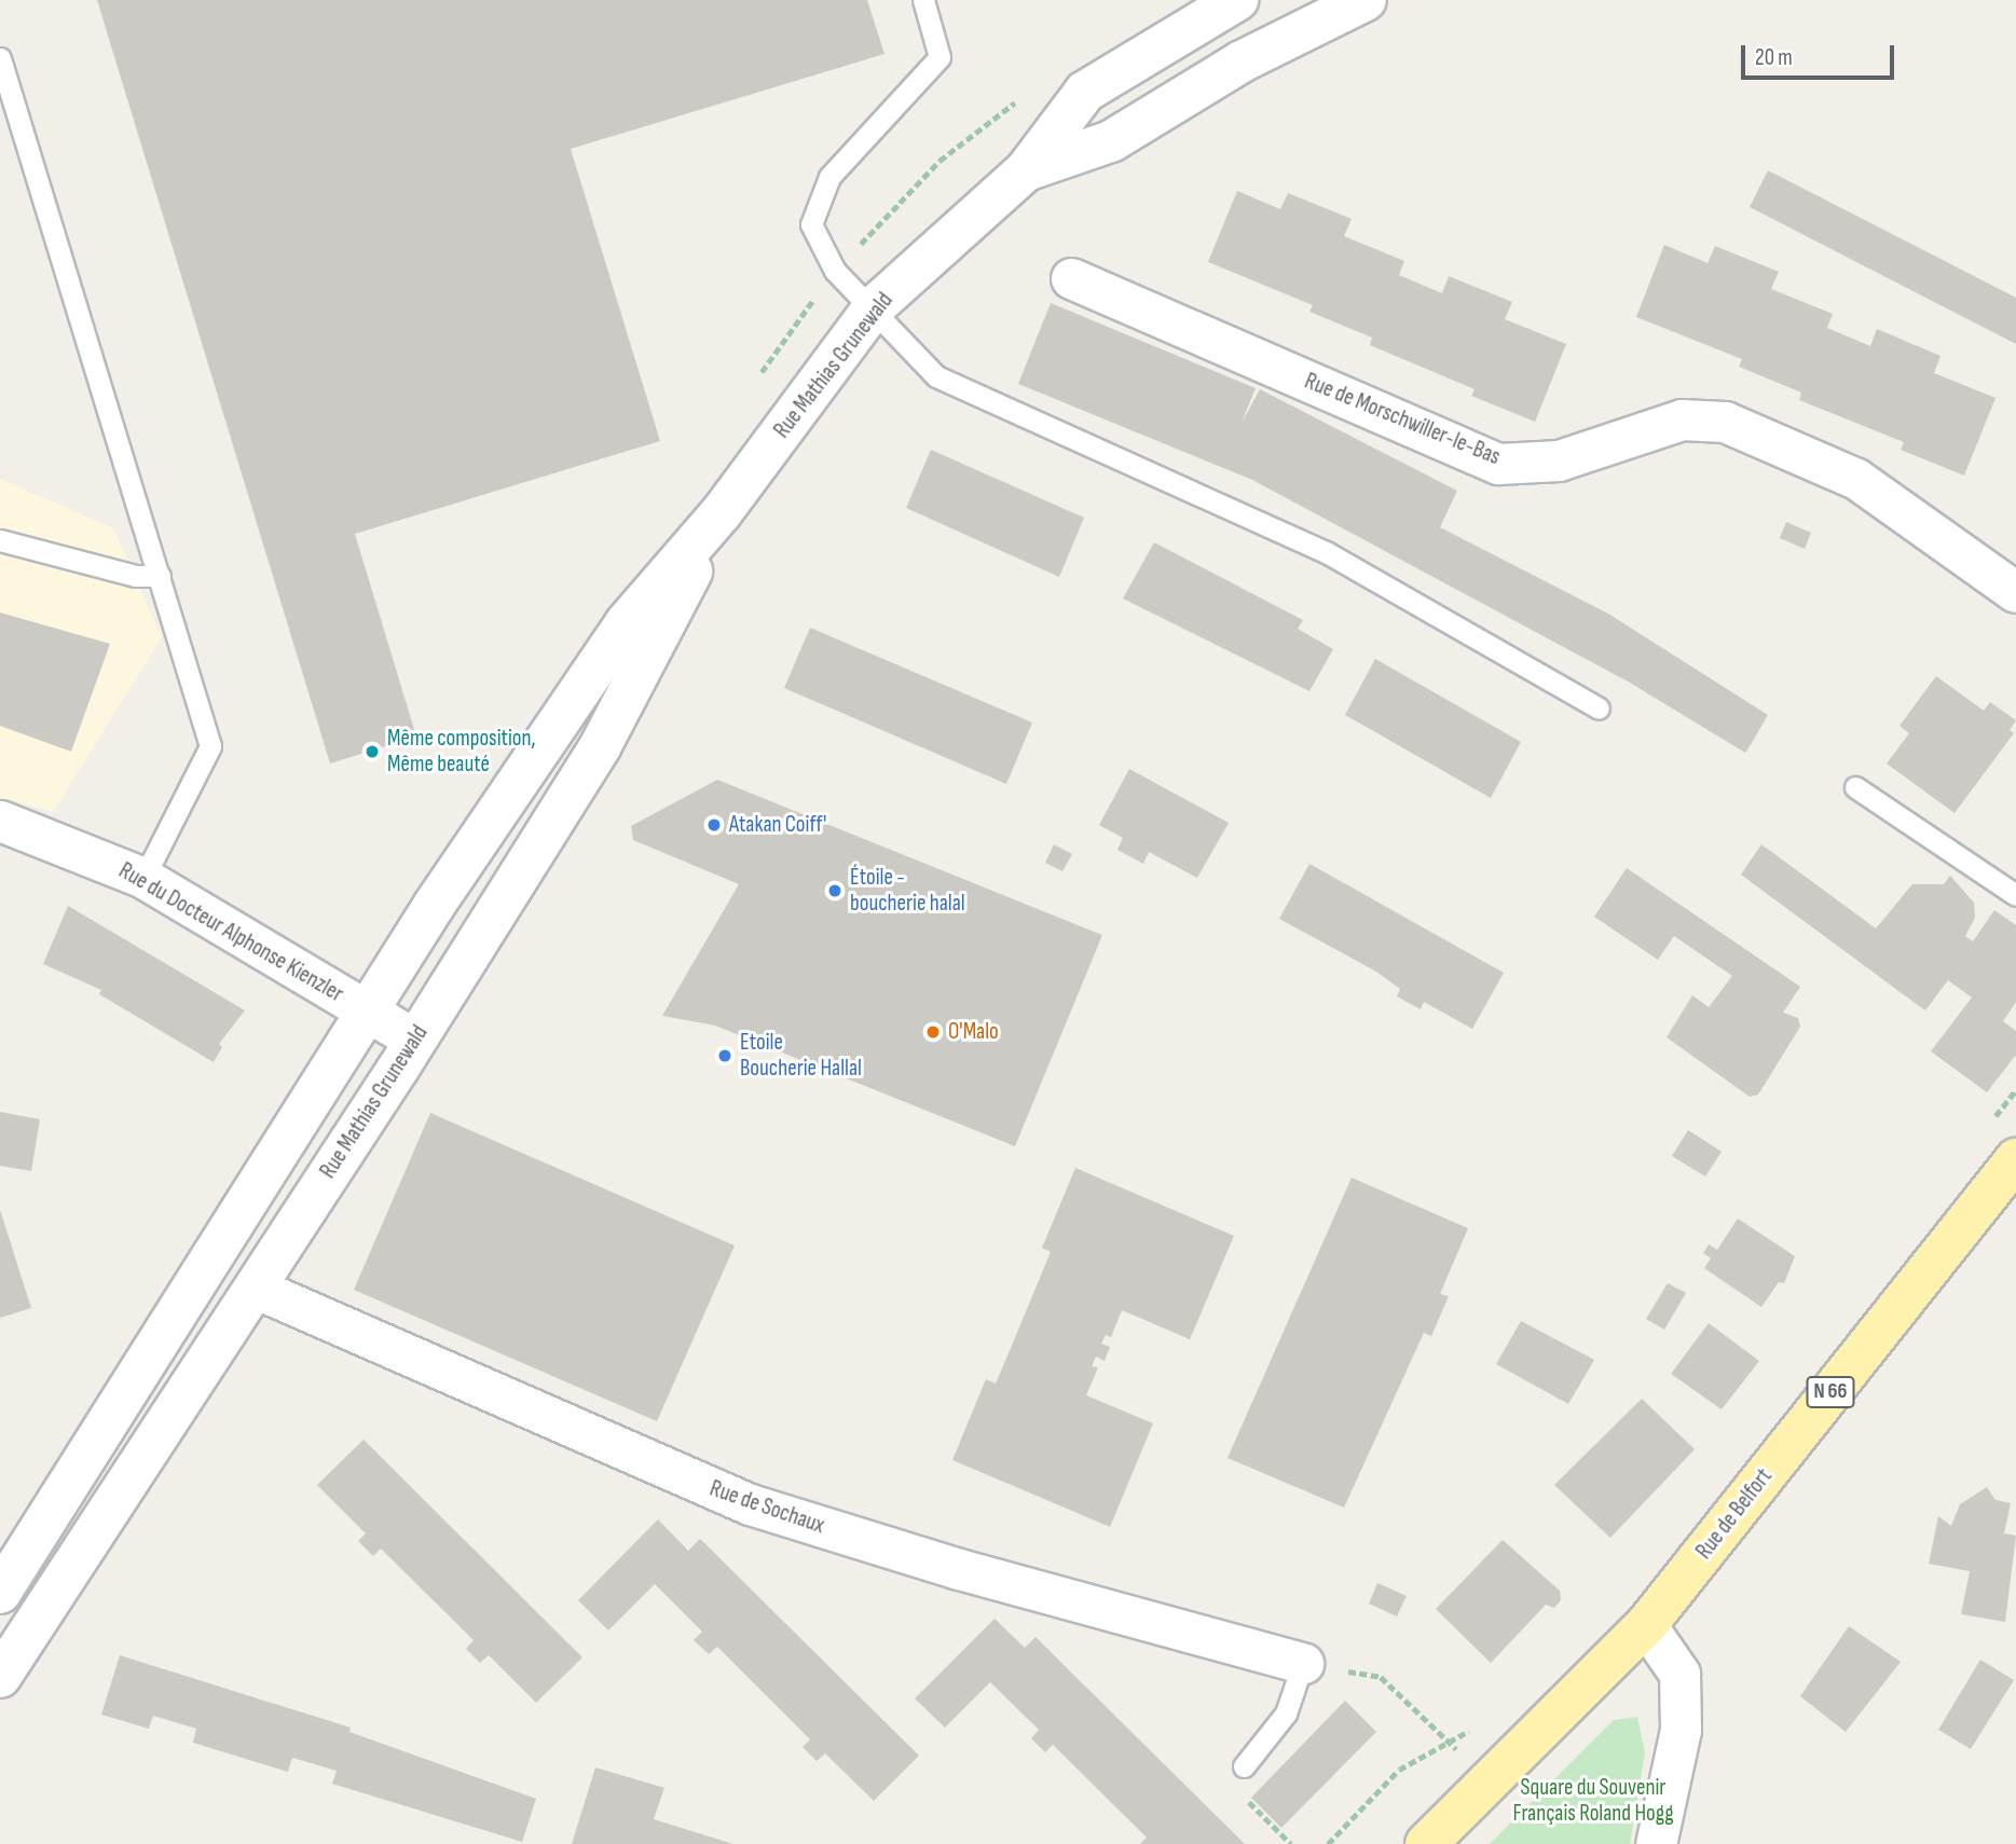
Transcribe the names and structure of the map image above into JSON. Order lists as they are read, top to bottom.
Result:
{
  "streets": {
    "main road": ["N 66", "Rue de Belfort"],
    "street": [
      "Rue Mathias Grunewald",
      "Rue de Morschwiller-le-Bas",
      "Rue du Docteur Alphonse Kienzler",
      "Rue de Sochaux"
    ]
  },
  "crossings": [
    ["Rue Mathias Grunewald", "Rue du Docteur Alphonse Kienzler"],
    ["Rue Mathias Grunewald", "Rue de Sochaux"]
  ],
  "parks": ["Square du Souvenir Français Roland Hogg"],
  "places": [
    "Même composition, Même beauté",
    "Atakan Coiff'",
    "Étoile - boucherie halal",
    "O'Malo",
    "Etoile Boucherie Hallal"
  ],
  "scale_bar": "20 m"
}
